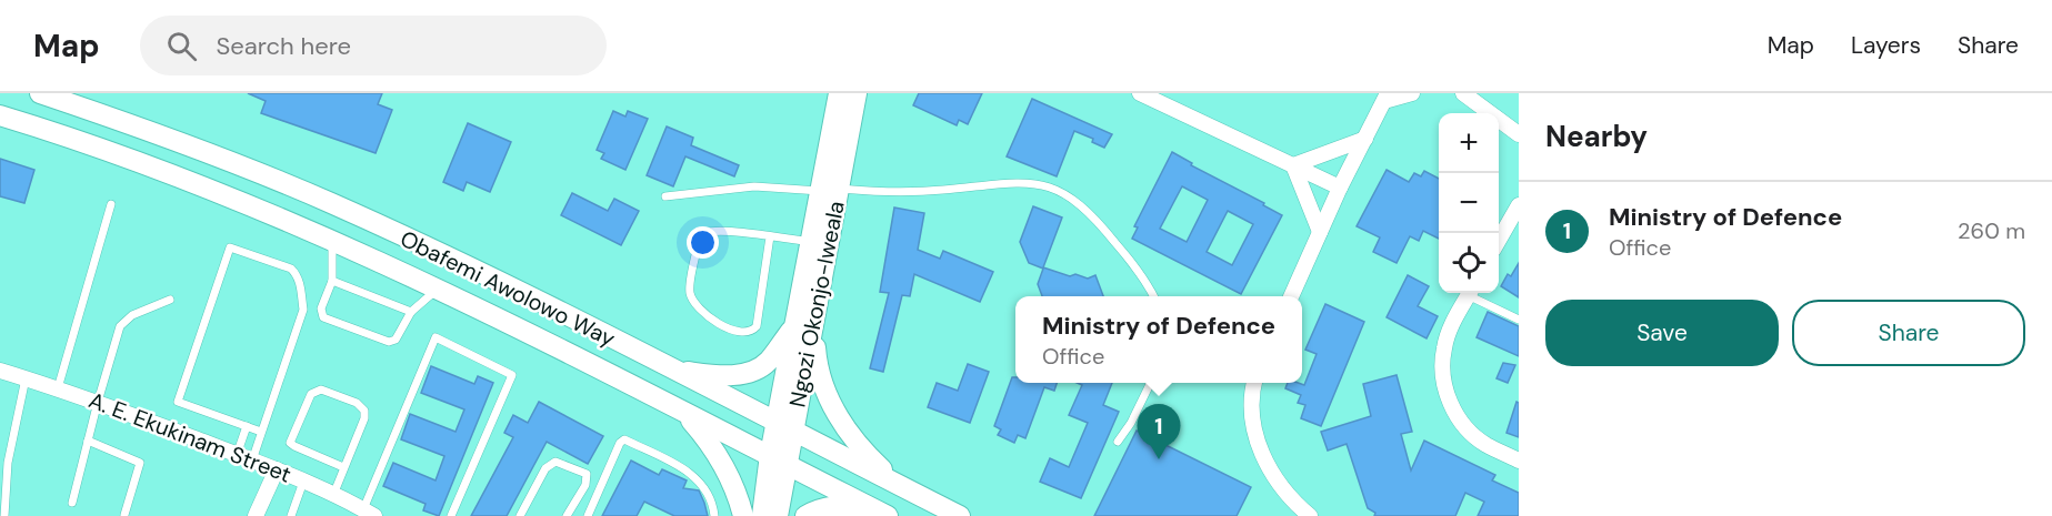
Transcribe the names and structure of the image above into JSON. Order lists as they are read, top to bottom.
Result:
{
  "streets": {
    "main road": ["Obafemi Awolowo Way", "Ngozi Okonjo-Iweala"],
    "street": ["A. E. Ekukinam Street"]
  },
  "crossings": [
    ["Obafemi Awolowo Way", "Ngozi Okonjo-Iweala"]
  ],
  "page": {
    "header": "Map",
    "search": "Search here",
    "nav": ["Map", "Layers", "Share"],
    "heading": "Nearby",
    "map_buttons": ["+", "−"],
    "list": [
      {
        "mark": "1",
        "name": "Ministry of Defence",
        "note": "Office",
        "value": "260 m"
      }
    ],
    "buttons": ["Save", "Share"],
    "popup": ["Ministry of Defence", "Office"],
    "pins": "1"
  }
}
